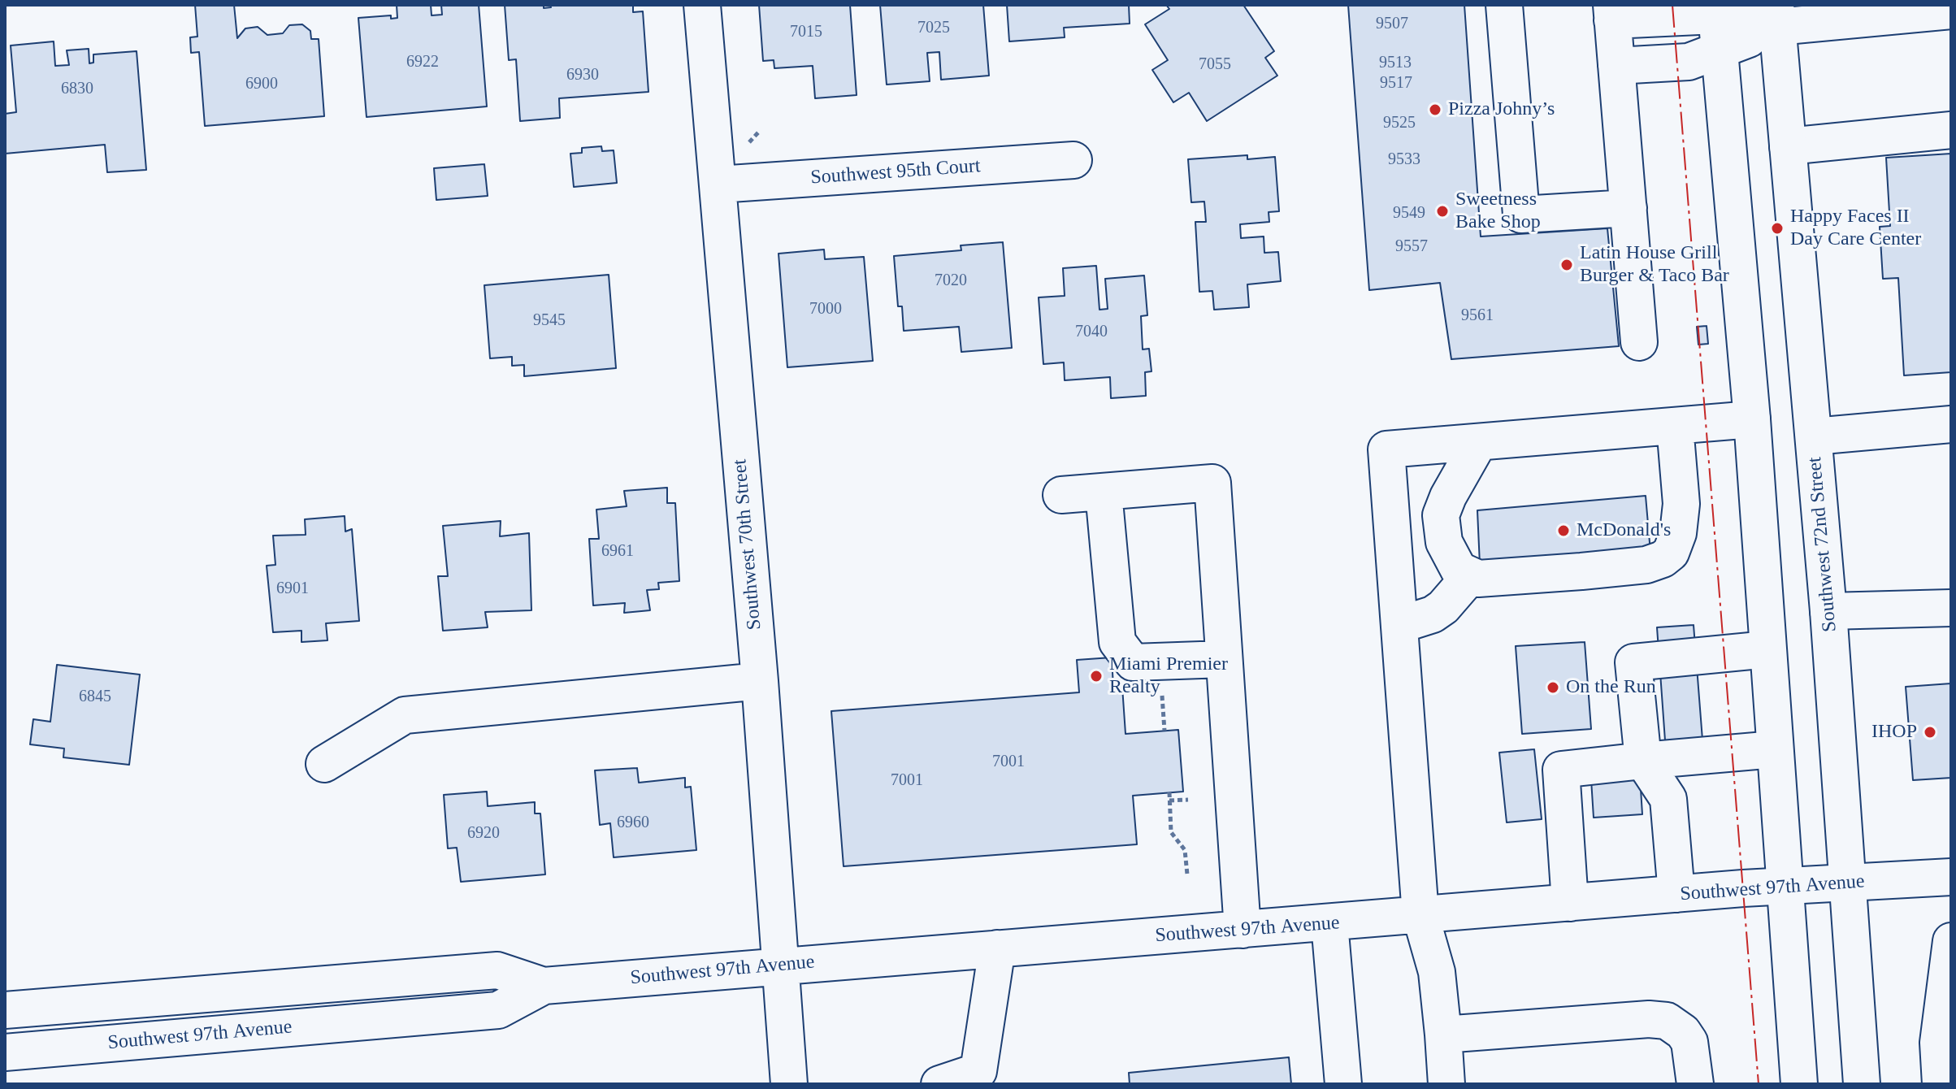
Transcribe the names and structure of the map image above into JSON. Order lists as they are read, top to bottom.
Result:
{
  "streets": {
    "street": [
      "Southwest 95th Court",
      "Southwest 70th Street",
      "Southwest 72nd Street",
      "Southwest 97th Avenue"
    ]
  },
  "crossings": [
    ["Southwest 95th Court", "Southwest 70th Street"],
    ["Southwest 70th Street", "Southwest 97th Avenue"],
    ["Southwest 72nd Street", "Southwest 97th Avenue"]
  ],
  "places": [
    "Pizza Johny’s",
    "Sweetness Bake Shop",
    "Happy Faces II Day Care Center",
    "Latin House Grill Burger & Taco Bar",
    "McDonald's",
    "Miami Premier Realty",
    "On the Run",
    "IHOP"
  ],
  "house_numbers": [
    "9507",
    "7025",
    "7015",
    "6922",
    "9513",
    "7055",
    "6930",
    "9517",
    "6900",
    "6830",
    "9525",
    "9533",
    "9549",
    "9557",
    "7020",
    "7000",
    "9561",
    "9545",
    "7040",
    "6961",
    "6901",
    "6845",
    "7001",
    "7001",
    "6960",
    "6920"
  ]
}
